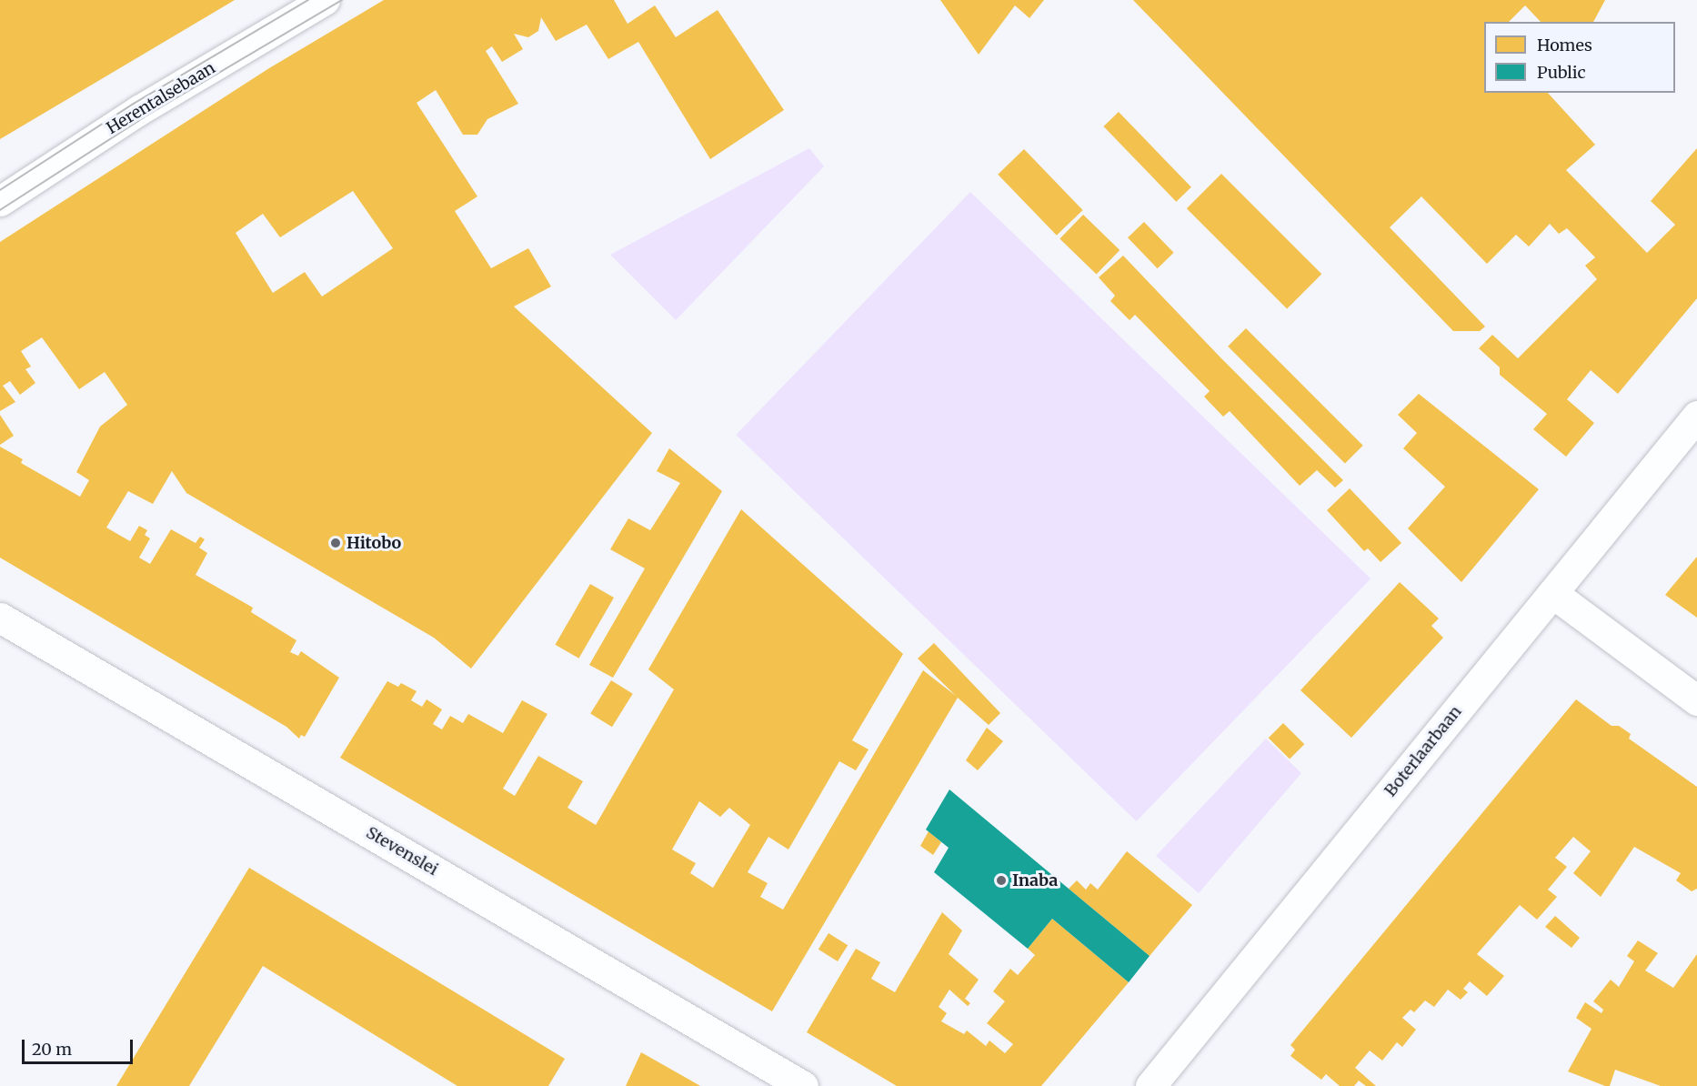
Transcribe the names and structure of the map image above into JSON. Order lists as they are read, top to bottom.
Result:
{
  "streets": {
    "street": ["Herentalsebaan", "Boterlaarbaan", "Stevenslei"]
  },
  "places": ["Hitobo", "Inaba"],
  "legend": ["Homes", "Public"],
  "scale_bar": "20 m"
}
